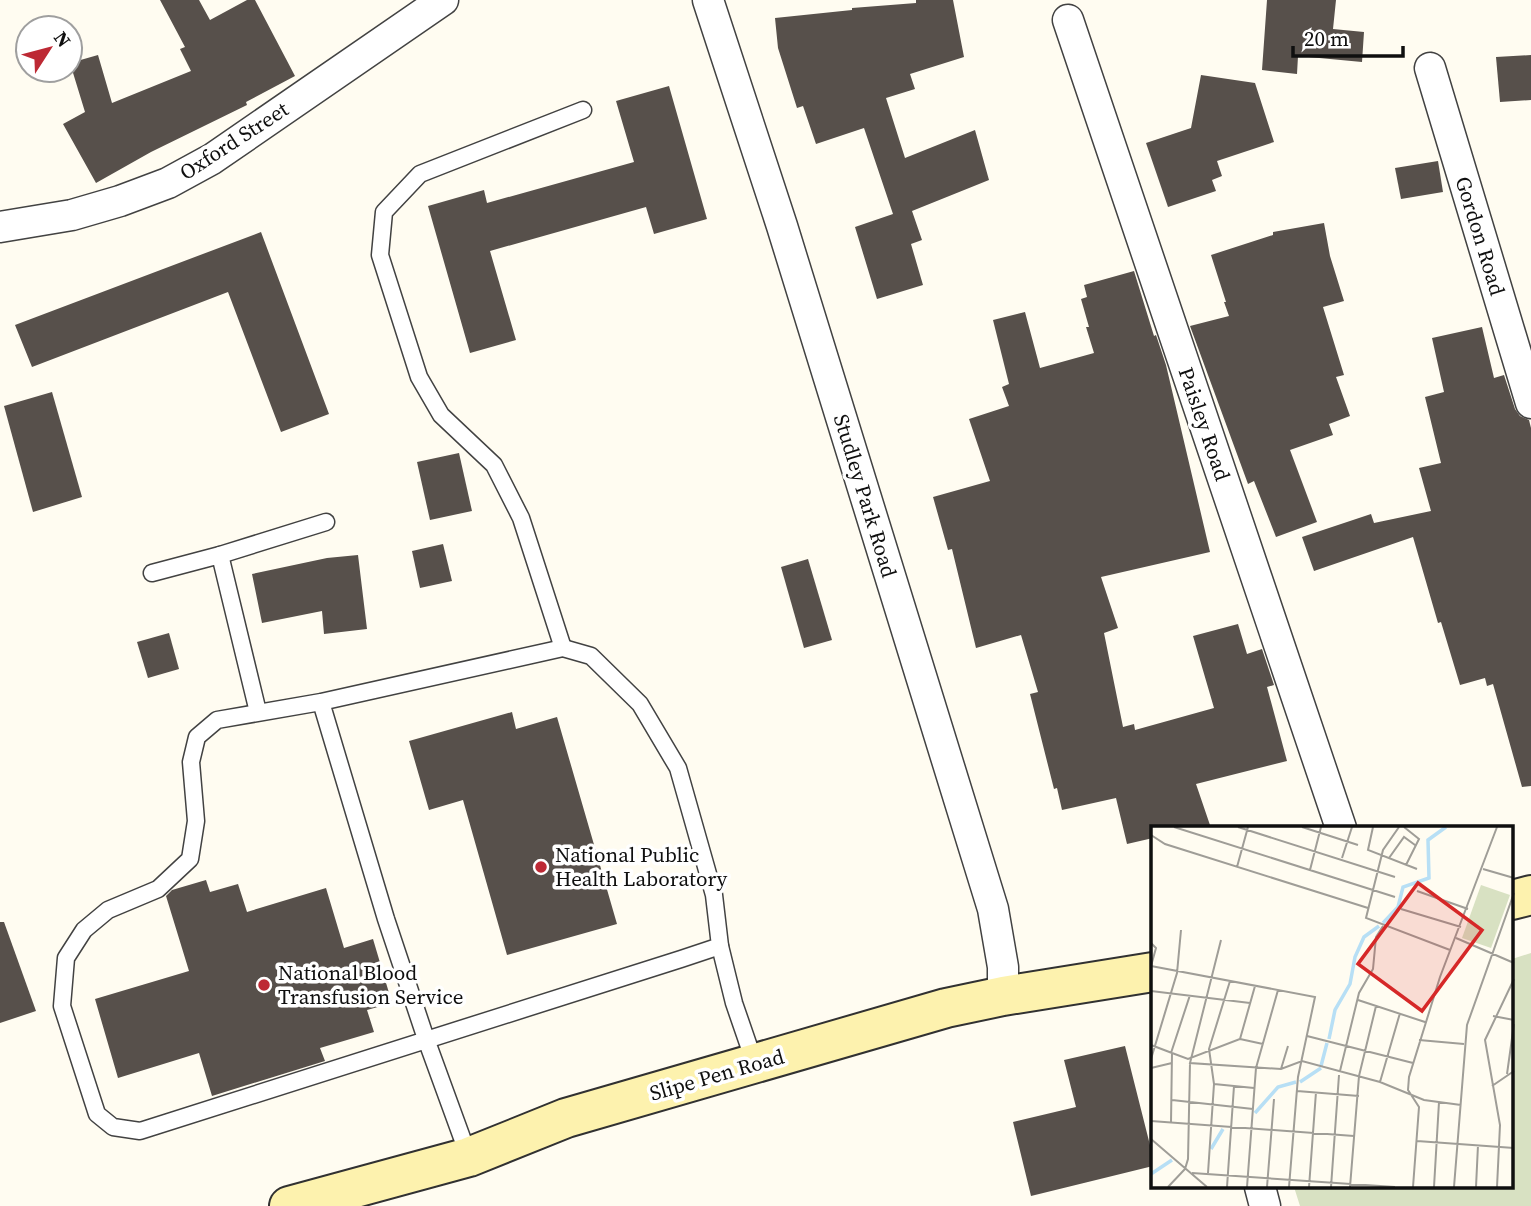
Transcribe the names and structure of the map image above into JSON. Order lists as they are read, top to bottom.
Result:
{
  "streets": {
    "street": [
      "Oxford Street",
      "Gordon Road",
      "Paisley Road",
      "Studley Park Road",
      "Slipe Pen Road"
    ]
  },
  "crossings": [
    ["Studley Park Road", "Slipe Pen Road"]
  ],
  "places": ["National Public Health Laboratory", "National Blood Transfusion Service"],
  "scale_bar": "20 m",
  "north": "top right"
}
